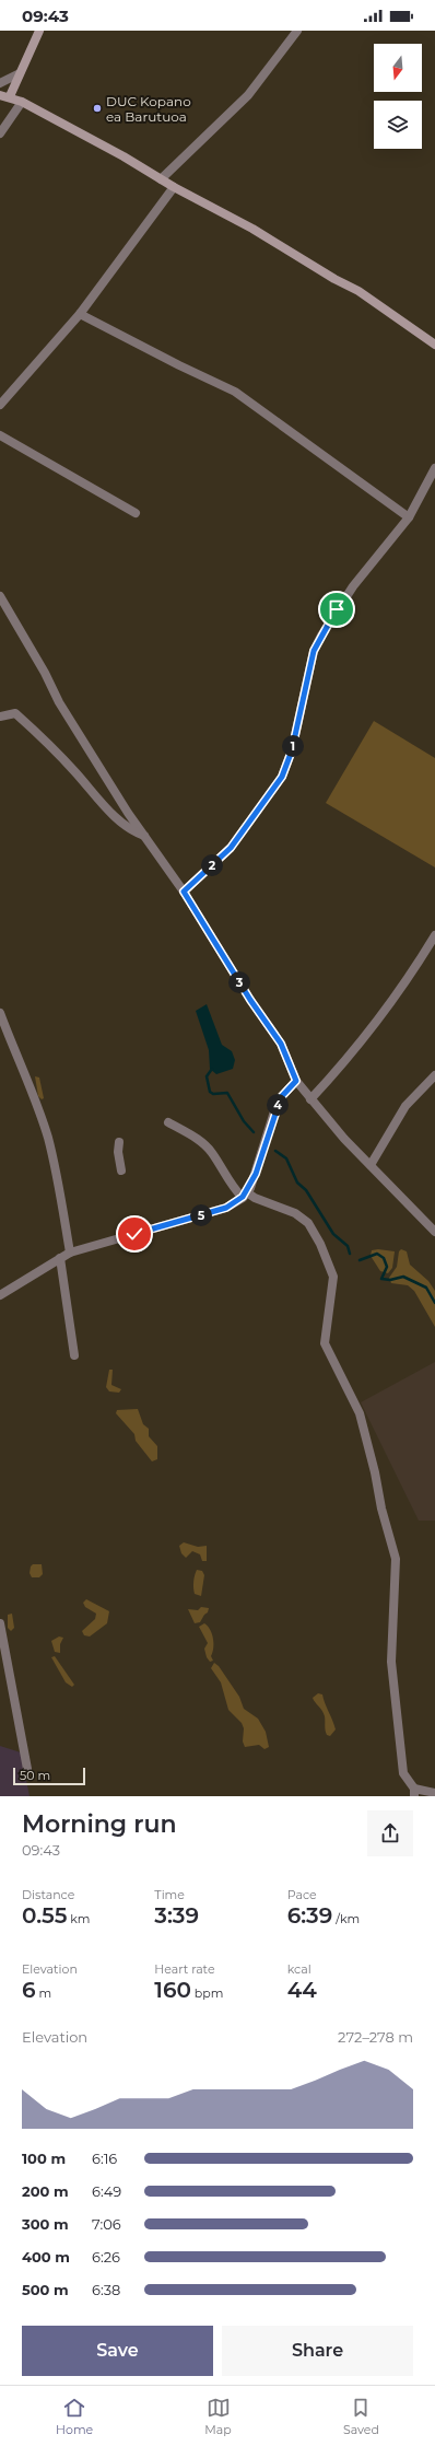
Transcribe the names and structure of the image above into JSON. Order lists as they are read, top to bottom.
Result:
{
  "places": ["DUC Kopano ea Barutuoa"],
  "scale_bar": "50 m",
  "north": "bottom",
  "page": {
    "status": "09:43",
    "pins": [
      "1",
      "2",
      "3",
      "4",
      "5"
    ],
    "scale": "50 m",
    "heading": ["Morning run", "09:43"],
    "stats": [
      ["Distance", "0.55 km"],
      ["Time", "3:39"],
      ["Pace", "6:39 /km"],
      ["Elevation", "6 m"],
      ["Heart rate", "160 bpm"],
      ["kcal", "44"]
    ],
    "chart": ["Elevation", "272–278 m"],
    "list": [
      {
        "name": "100 m",
        "note": "6:16"
      },
      {
        "name": "200 m",
        "note": "6:49"
      },
      {
        "name": "300 m",
        "note": "7:06"
      },
      {
        "name": "400 m",
        "note": "6:26"
      },
      {
        "name": "500 m",
        "note": "6:38"
      }
    ],
    "buttons": ["Save", "Share"],
    "tabs": ["Home", "Map", "Saved"]
  }
}
